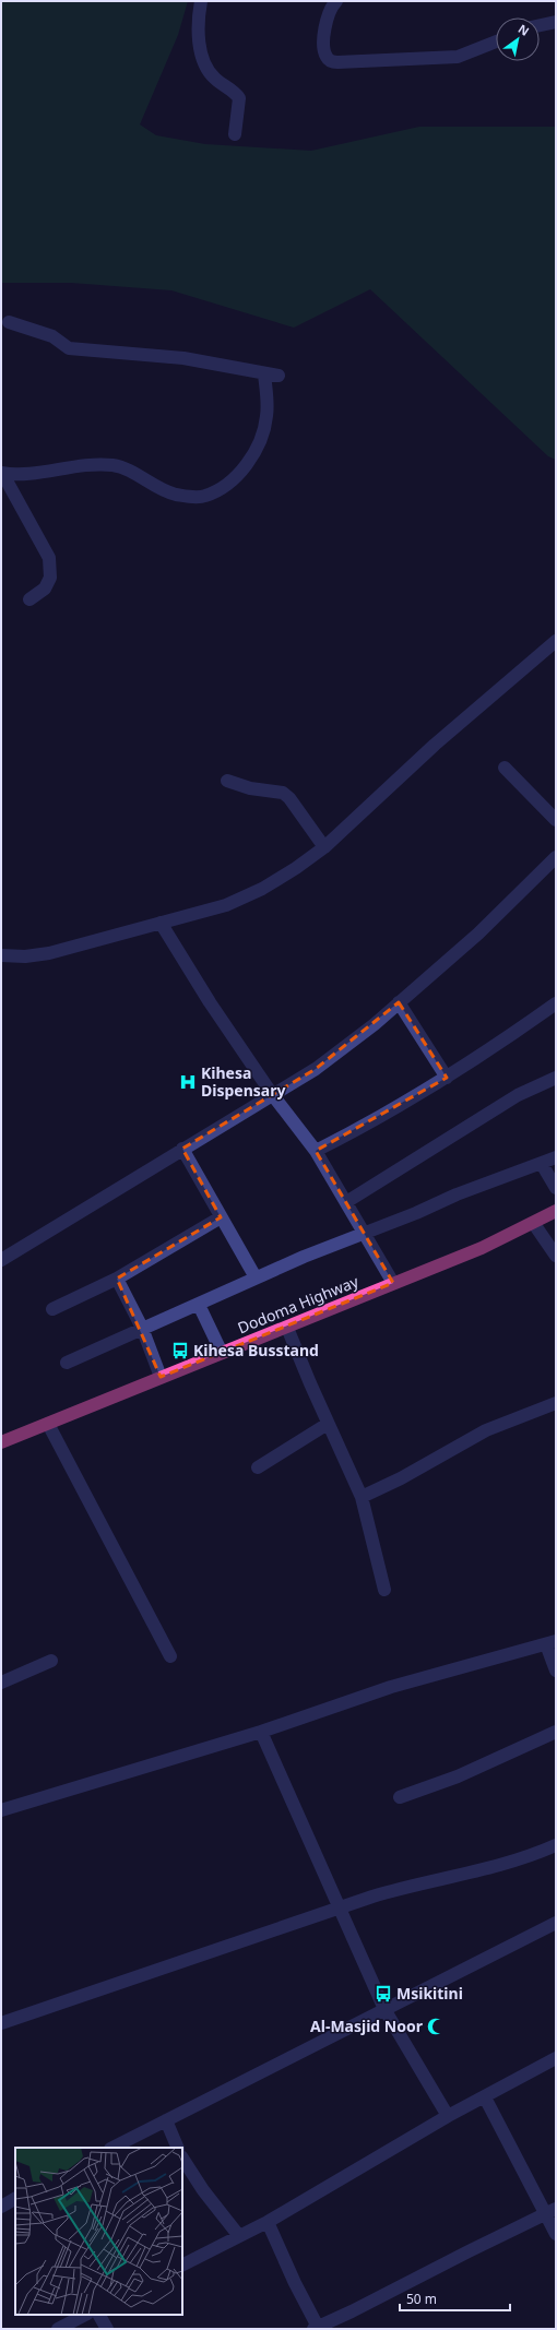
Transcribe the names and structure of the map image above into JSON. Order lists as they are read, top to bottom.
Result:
{
  "streets": {
    "highway": ["Dodoma Highway"]
  },
  "places": {
    "hospital": ["Kihesa Dispensary"],
    "bus stop": ["Kihesa Busstand", "Msikitini"],
    "mosque": ["Al-Masjid Noor"]
  },
  "scale_bar": "50 m",
  "north": "top right"
}
